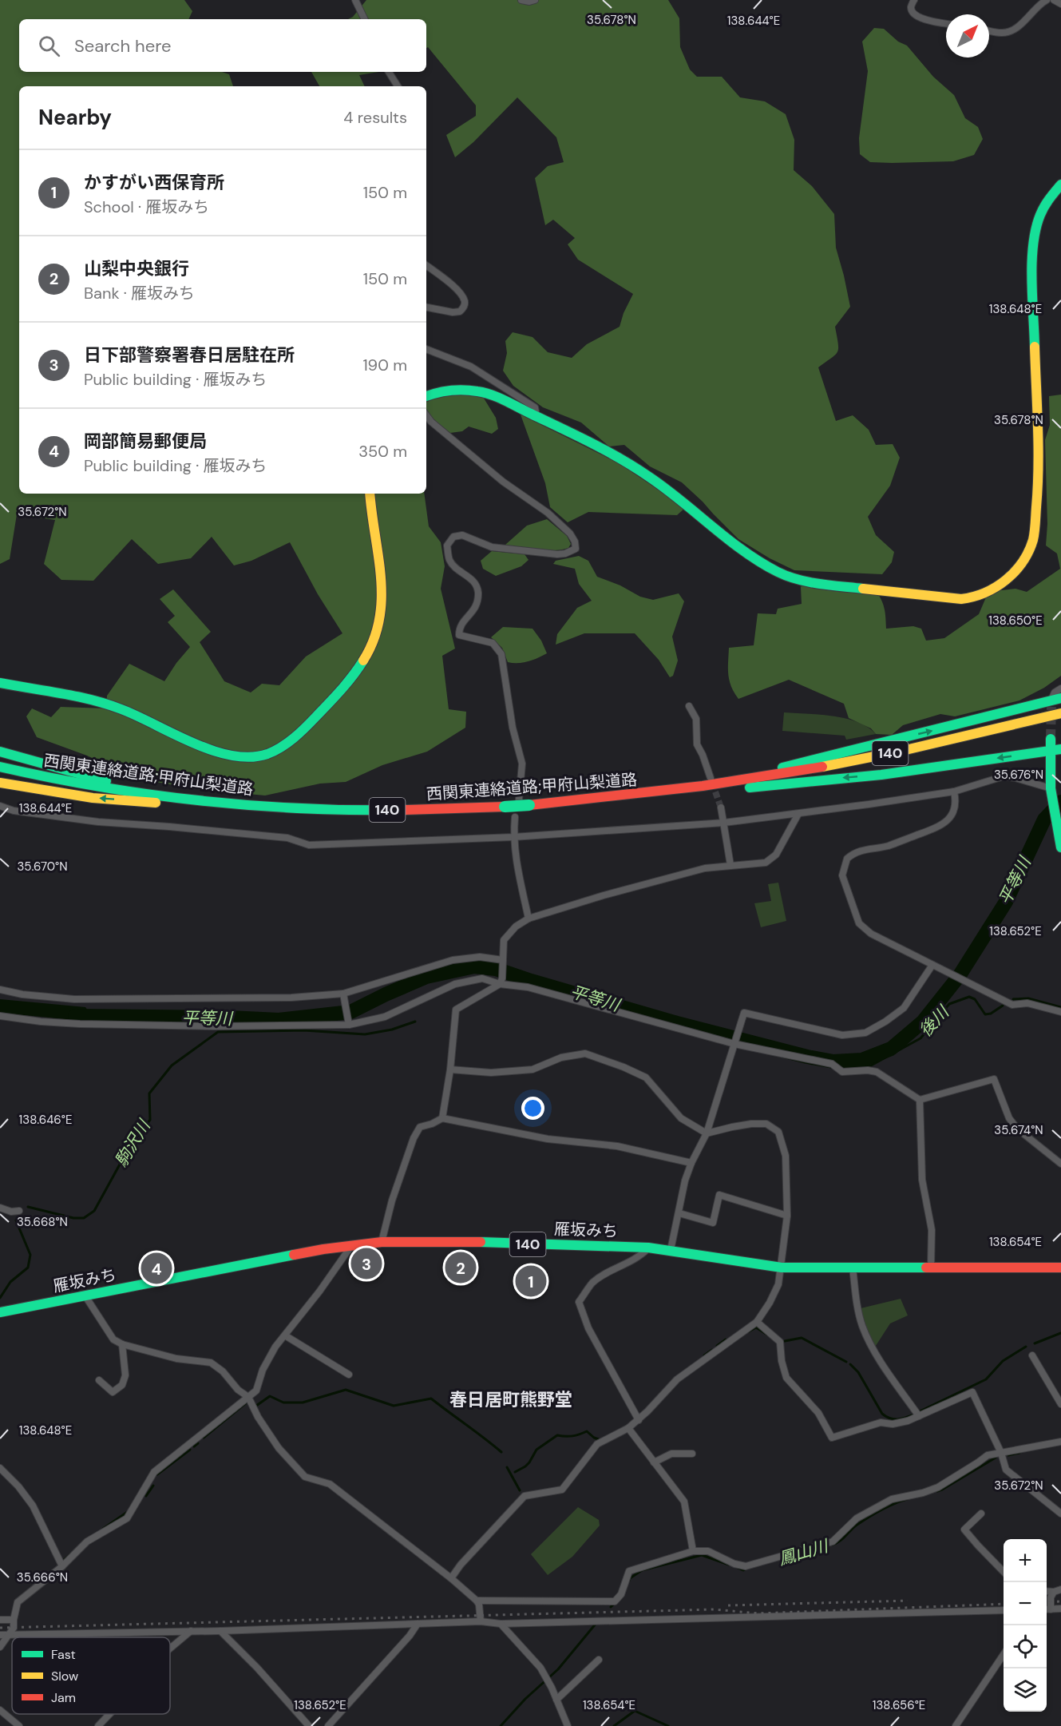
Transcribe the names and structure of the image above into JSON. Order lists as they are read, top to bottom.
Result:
{
  "streets": {
    "main road": ["140", "西関東連絡道路;甲府山梨道路", "雁坂みち"]
  },
  "districts": ["春日居町熊野堂"],
  "water": [
    "平等川",
    "後川",
    "駒沢川",
    "鳳山川"
  ],
  "legend": ["Fast", "Slow", "Jam"],
  "north": "top right",
  "page": {
    "search": "Search here",
    "heading": ["Nearby", "4 results"],
    "list": [
      {
        "mark": "1",
        "name": "かすがい西保育所",
        "note": "School · 雁坂みち",
        "value": "150 m"
      },
      {
        "mark": "2",
        "name": "山梨中央銀行",
        "note": "Bank · 雁坂みち",
        "value": "150 m"
      },
      {
        "mark": "3",
        "name": "日下部警察署春日居駐在所",
        "note": "Public building · 雁坂みち",
        "value": "190 m"
      },
      {
        "mark": "4",
        "name": "岡部簡易郵便局",
        "note": "Public building · 雁坂みち",
        "value": "350 m"
      }
    ],
    "pins": [
      "3",
      "2",
      "4",
      "1"
    ],
    "map_buttons": ["+", "−"]
  },
  "coordinates": [
    "35.678°N",
    "138.644°E",
    "138.648°E",
    "35.672°N",
    "138.650°E",
    "35.676°N",
    "35.670°N",
    "138.652°E",
    "138.646°E",
    "35.674°N",
    "35.668°N",
    "138.654°E",
    "35.666°N",
    "138.656°E"
  ]
}
